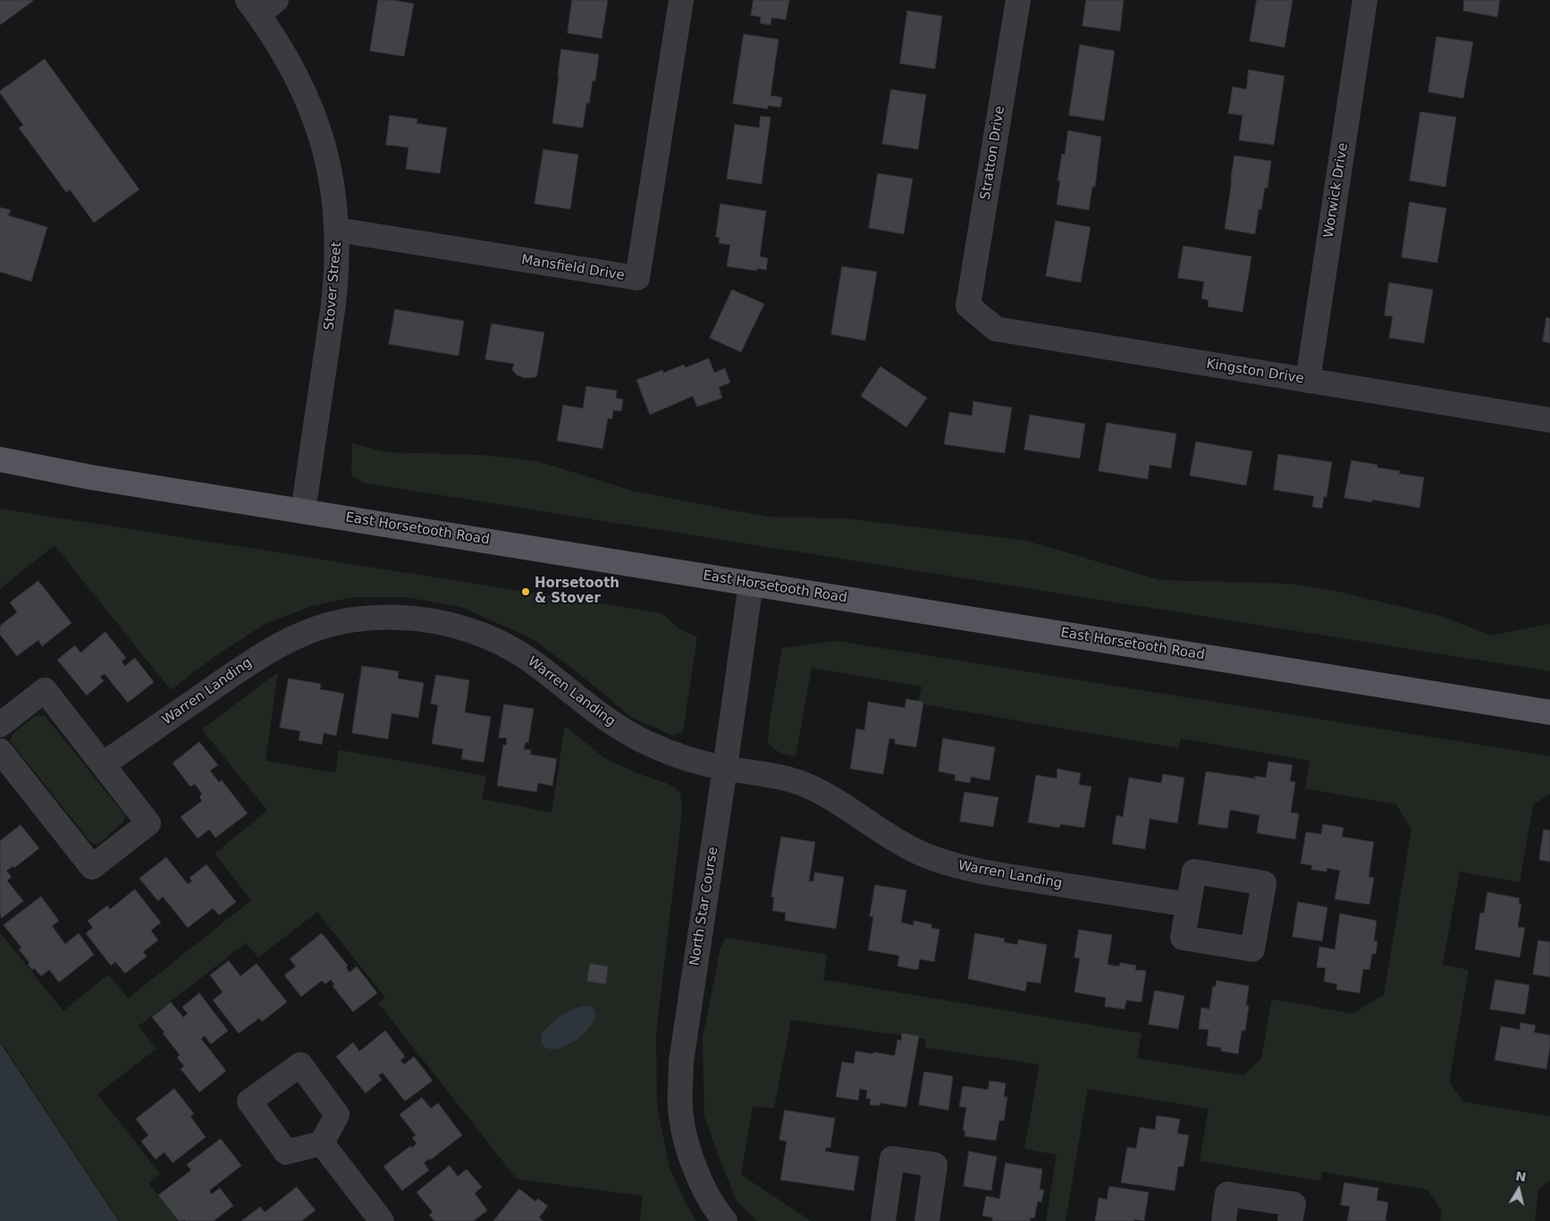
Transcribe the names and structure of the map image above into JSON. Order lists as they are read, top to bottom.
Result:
{
  "streets": {
    "main road": ["East Horsetooth Road"],
    "street": [
      "Stratton Drive",
      "Worwick Drive",
      "Mansfield Drive",
      "Stover Street",
      "Kingston Drive",
      "Warren Landing",
      "North Star Course"
    ]
  },
  "crossings": [
    ["Stratton Drive", "Kingston Drive"],
    ["Worwick Drive", "Kingston Drive"],
    ["Mansfield Drive", "Stover Street"],
    ["Stover Street", "East Horsetooth Road"],
    ["East Horsetooth Road", "North Star Course"],
    ["Warren Landing", "North Star Course"]
  ],
  "places": ["Horsetooth & Stover"],
  "north": "top"
}
